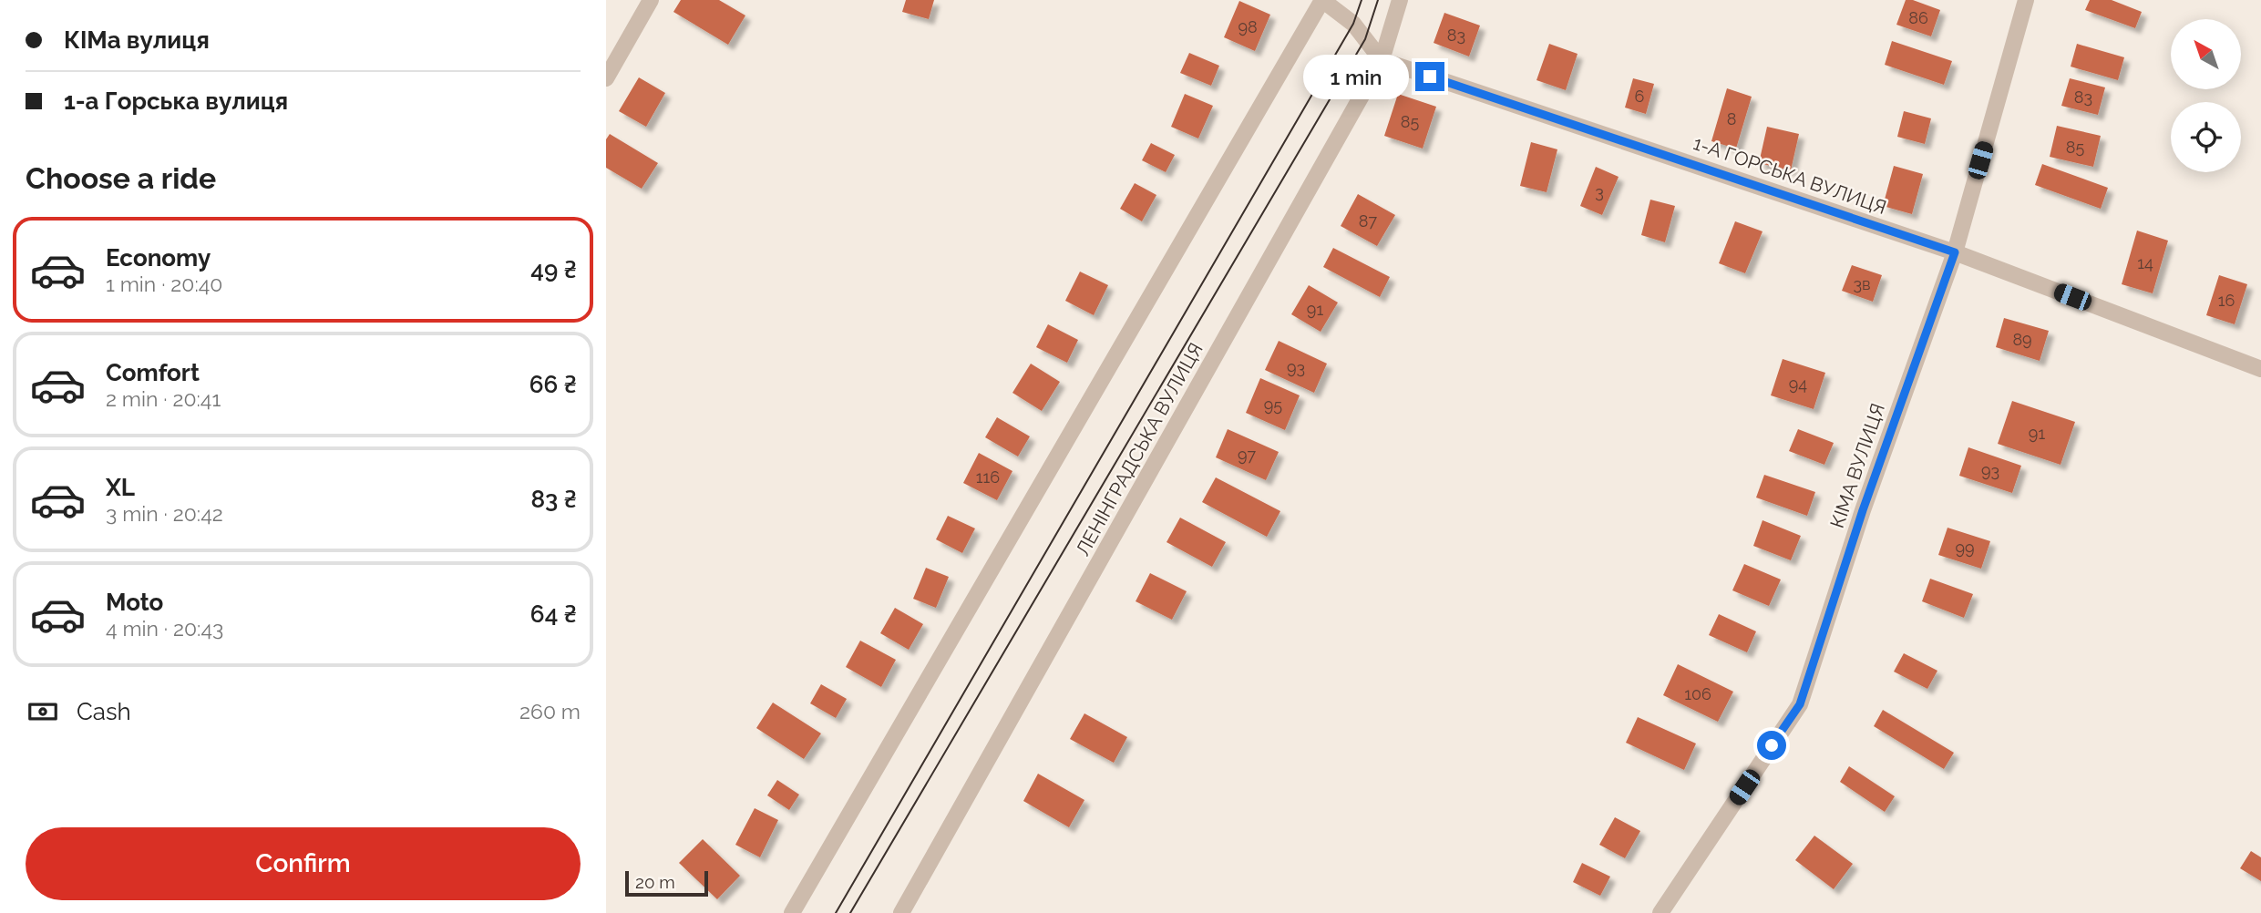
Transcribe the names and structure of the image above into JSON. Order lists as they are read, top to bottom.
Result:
{
  "streets": {
    "street": ["1-А ГОРСЬКА ВУЛИЦЯ", "ЛЕНІНГРАДСЬКА ВУЛИЦЯ", "КІМА ВУЛИЦЯ"]
  },
  "crossings": [
    ["1-А ГОРСЬКА ВУЛИЦЯ", "ЛЕНІНГРАДСЬКА ВУЛИЦЯ"],
    ["1-А ГОРСЬКА ВУЛИЦЯ", "КІМА ВУЛИЦЯ"]
  ],
  "house_numbers": [
    "86",
    "98",
    "83",
    "6",
    "83",
    "8",
    "85",
    "85",
    "3",
    "87",
    "14",
    "3в",
    "16",
    "91",
    "89",
    "93",
    "94",
    "95",
    "91",
    "97",
    "93",
    "116",
    "99",
    "106"
  ],
  "scale_bar": "20 m",
  "north": "top left",
  "page": {
    "banner": ["КІМа вулиця", "1-а Горська вулиця"],
    "bubble": "1 min",
    "heading": "Choose a ride",
    "list": [
      {
        "name": "Economy",
        "note": "1 min · 20:40",
        "value": "49 ₴"
      },
      {
        "name": "Comfort",
        "note": "2 min · 20:41",
        "value": "66 ₴"
      },
      {
        "name": "XL",
        "note": "3 min · 20:42",
        "value": "83 ₴"
      },
      {
        "name": "Moto",
        "note": "4 min · 20:43",
        "value": "64 ₴"
      }
    ],
    "pay": ["Cash", "260 m"],
    "buttons": "Confirm",
    "scale": "20 m"
  }
}
